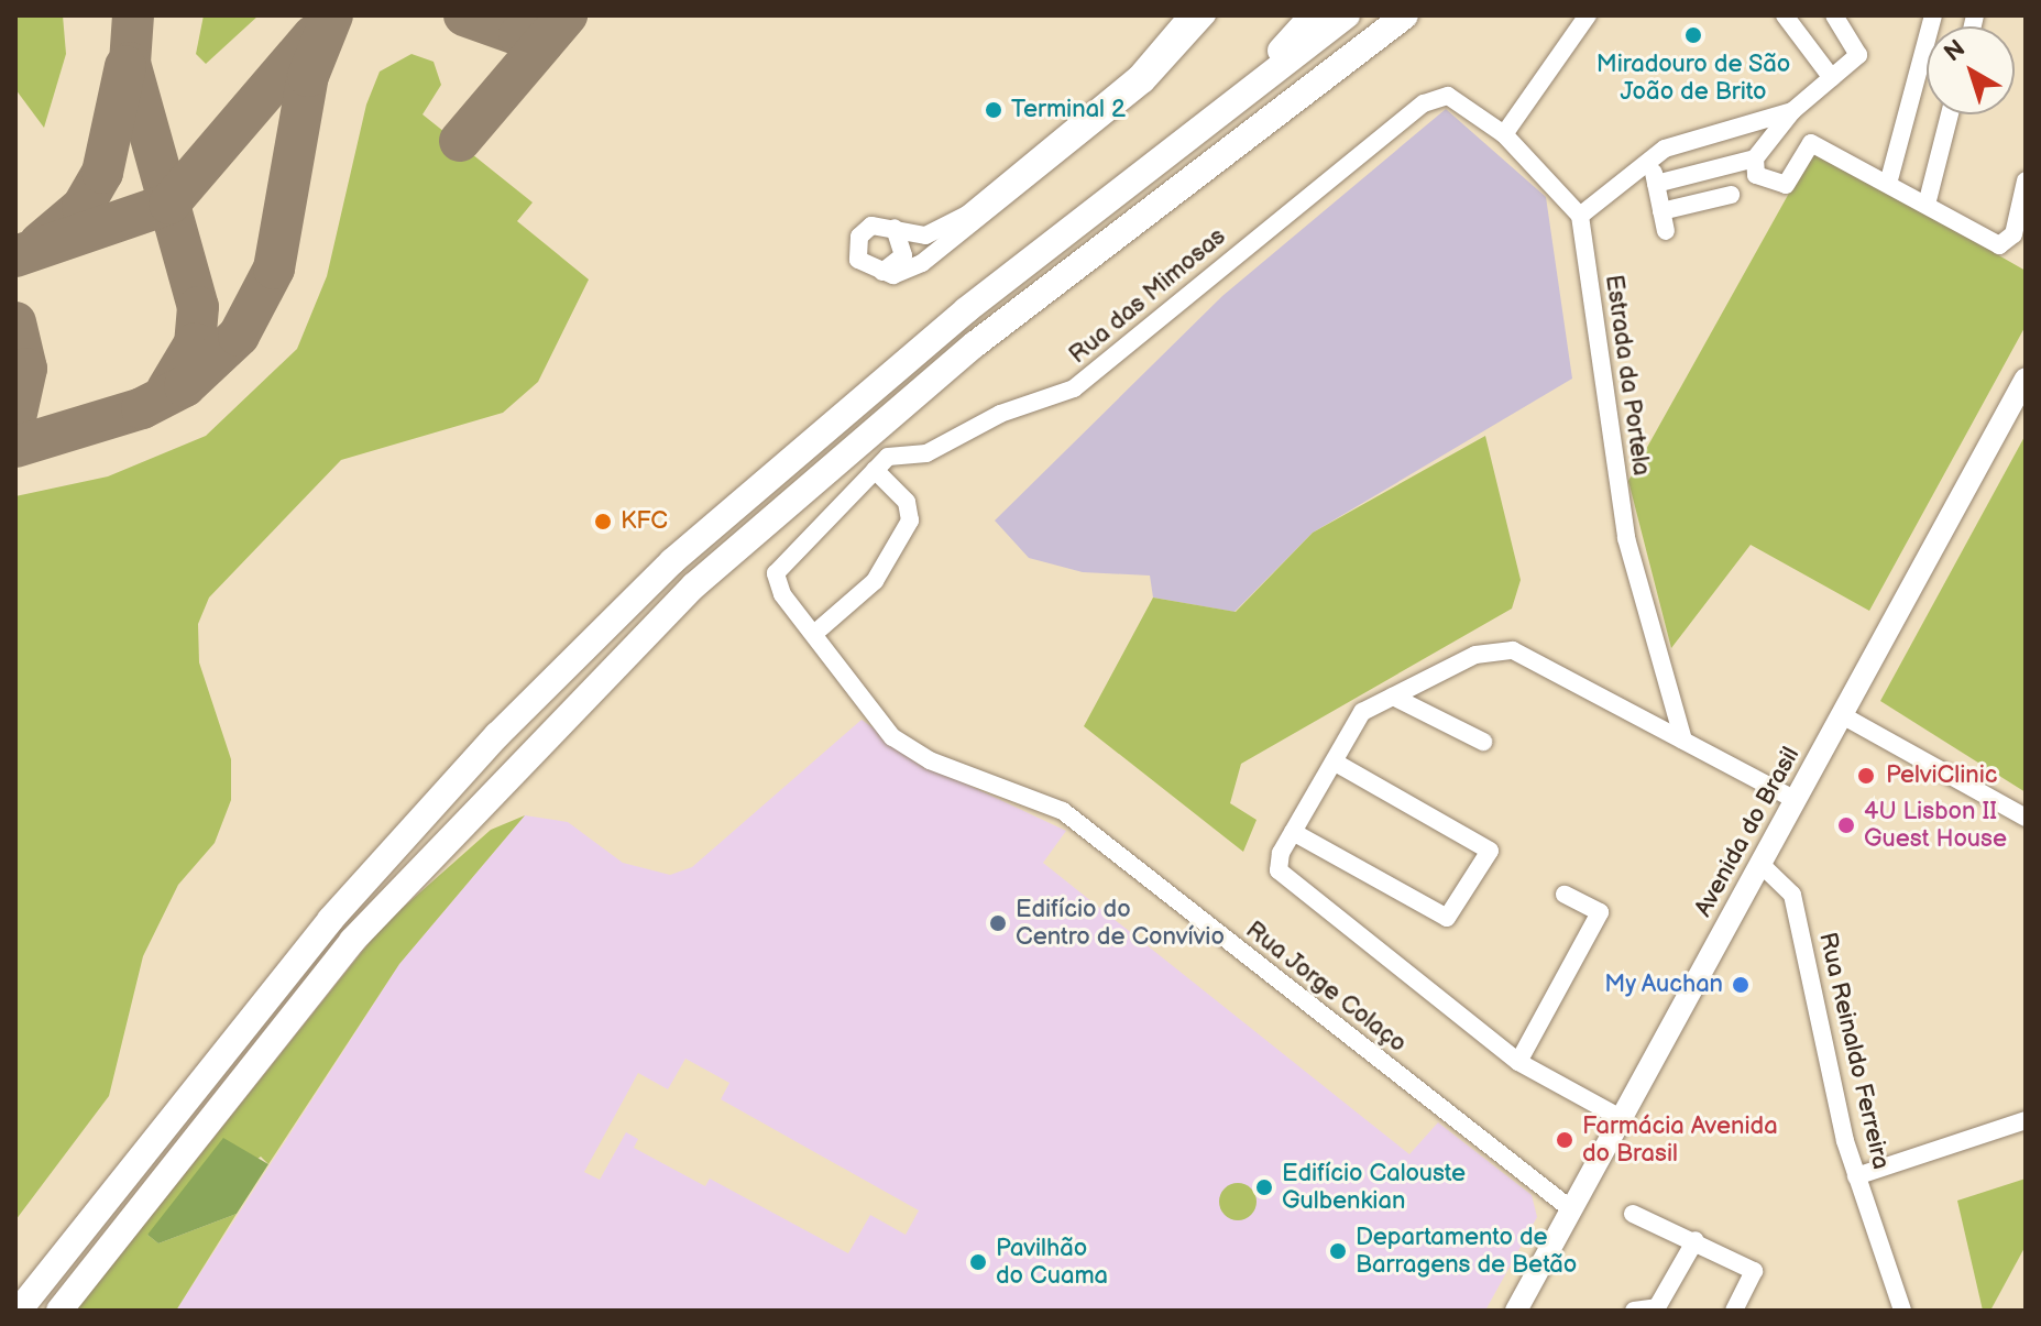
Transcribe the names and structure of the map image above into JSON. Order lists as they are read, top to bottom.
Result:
{
  "streets": {
    "main road": ["Avenida do Brasil"],
    "street": [
      "Rua das Mimosas",
      "Estrada da Portela",
      "Rua Jorge Colaço",
      "Rua Reinaldo Ferreira"
    ]
  },
  "crossings": [
    ["Rua das Mimosas", "Rua Jorge Colaço"],
    ["Avenida do Brasil", "Rua Jorge Colaço"],
    ["Avenida do Brasil", "Rua Reinaldo Ferreira"]
  ],
  "places": [
    "Miradouro de São João de Brito",
    "Terminal 2",
    "KFC",
    "PelviClinic",
    "4U Lisbon II Guest House",
    "Edifício do Centro de Convívio",
    "My Auchan",
    "Farmácia Avenida do Brasil",
    "Edifício Calouste Gulbenkian",
    "Departamento de Barragens de Betão",
    "Pavilhão do Cuama"
  ],
  "north": "top left"
}
